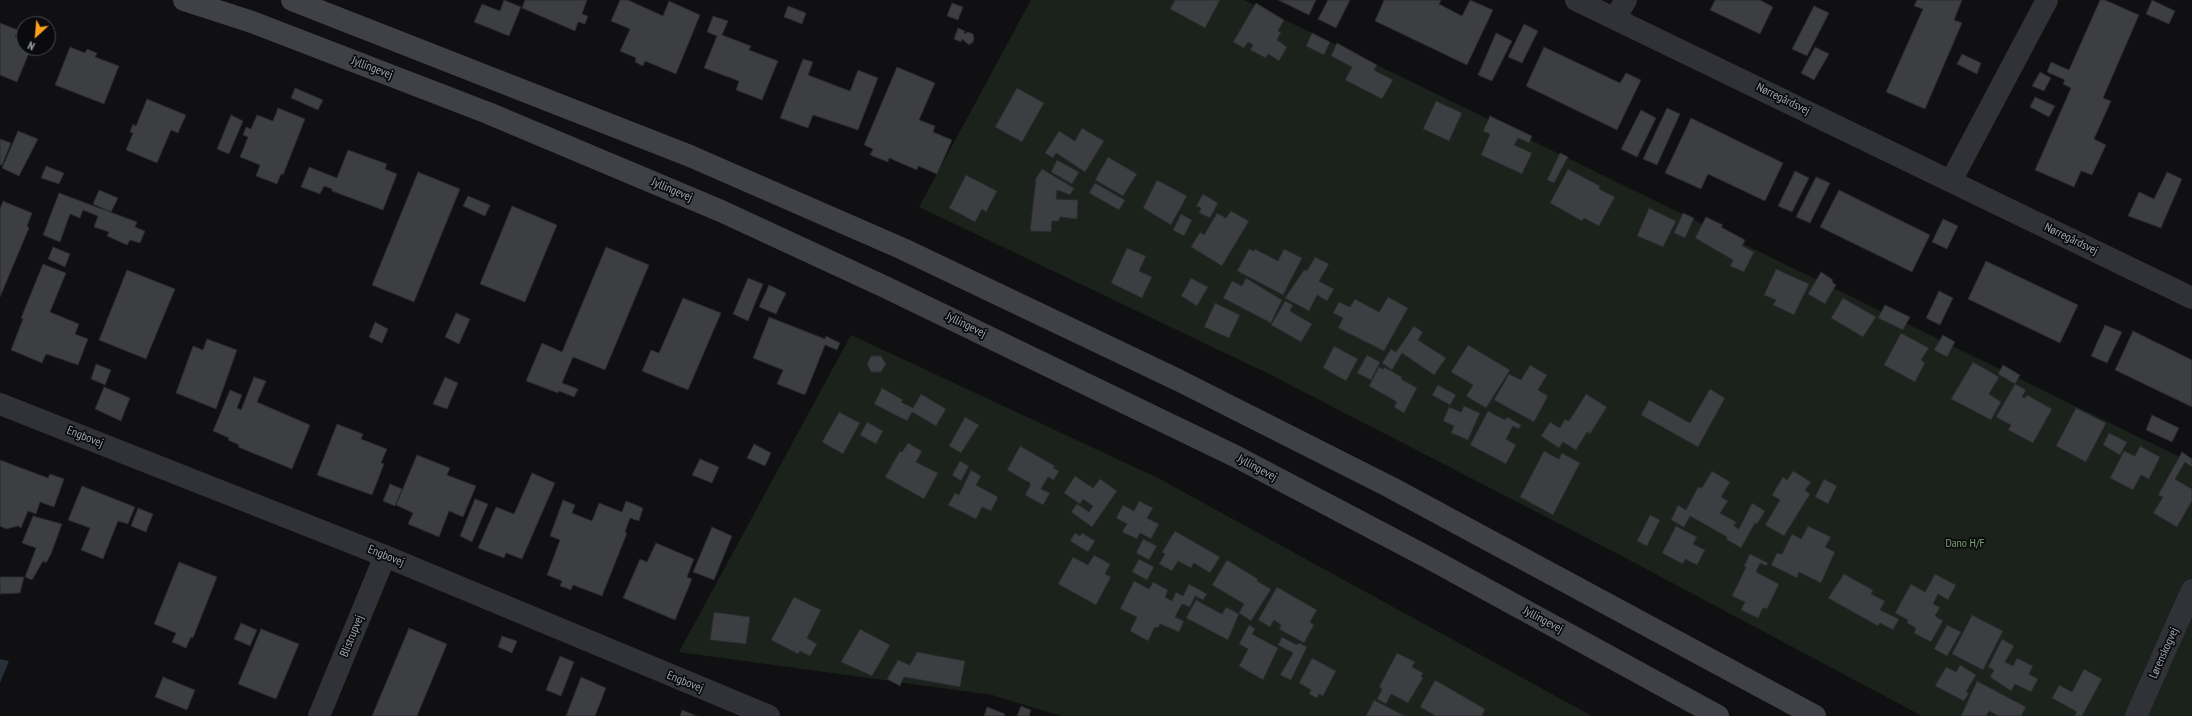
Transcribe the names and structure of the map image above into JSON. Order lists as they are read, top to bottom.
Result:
{
  "streets": {
    "street": [
      "Jyllingevej",
      "Nørregårdsvej",
      "Engbovej",
      "Blistrupvej",
      "Lørenskogvej"
    ]
  },
  "crossings": [
    ["Engbovej", "Blistrupvej"]
  ],
  "parks": ["Dano H/F"],
  "north": "bottom left"
}
